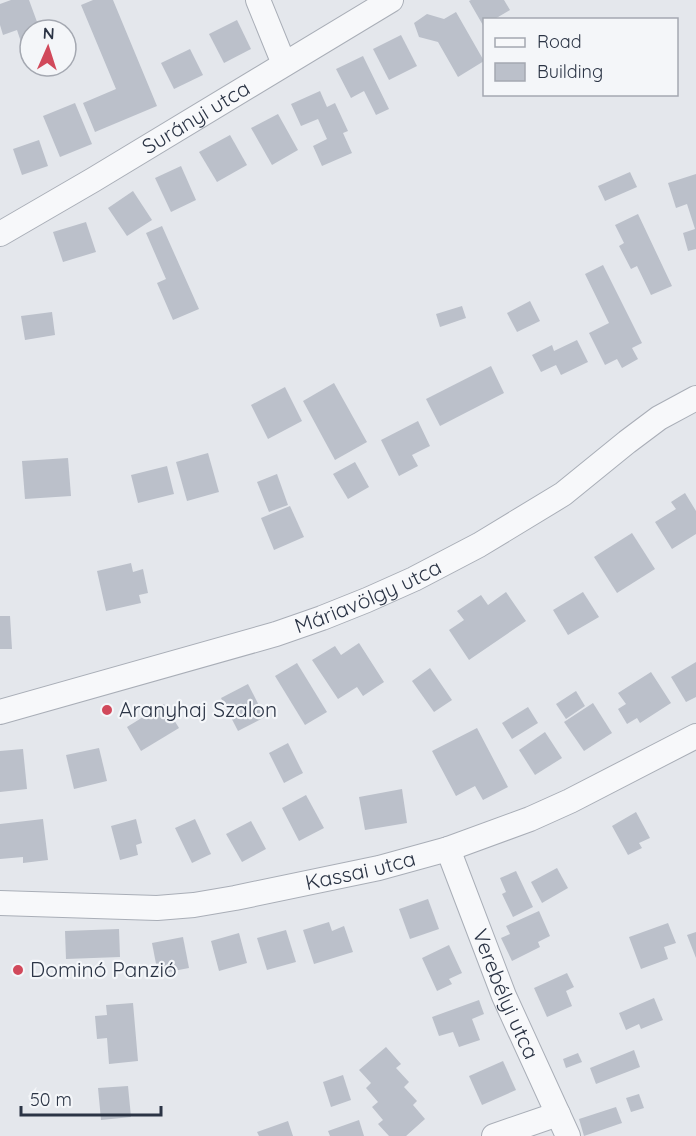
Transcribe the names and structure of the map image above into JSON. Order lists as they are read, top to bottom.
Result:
{
  "streets": {
    "street": [
      "Surányi utca",
      "Máriavölgy utca",
      "Kassai utca",
      "Verebélyi utca"
    ]
  },
  "crossings": [
    ["Kassai utca", "Verebélyi utca"]
  ],
  "places": ["Aranyhaj Szalon", "Dominó Panzió"],
  "legend": ["Road", "Building"],
  "scale_bar": "50 m",
  "north": "top"
}
